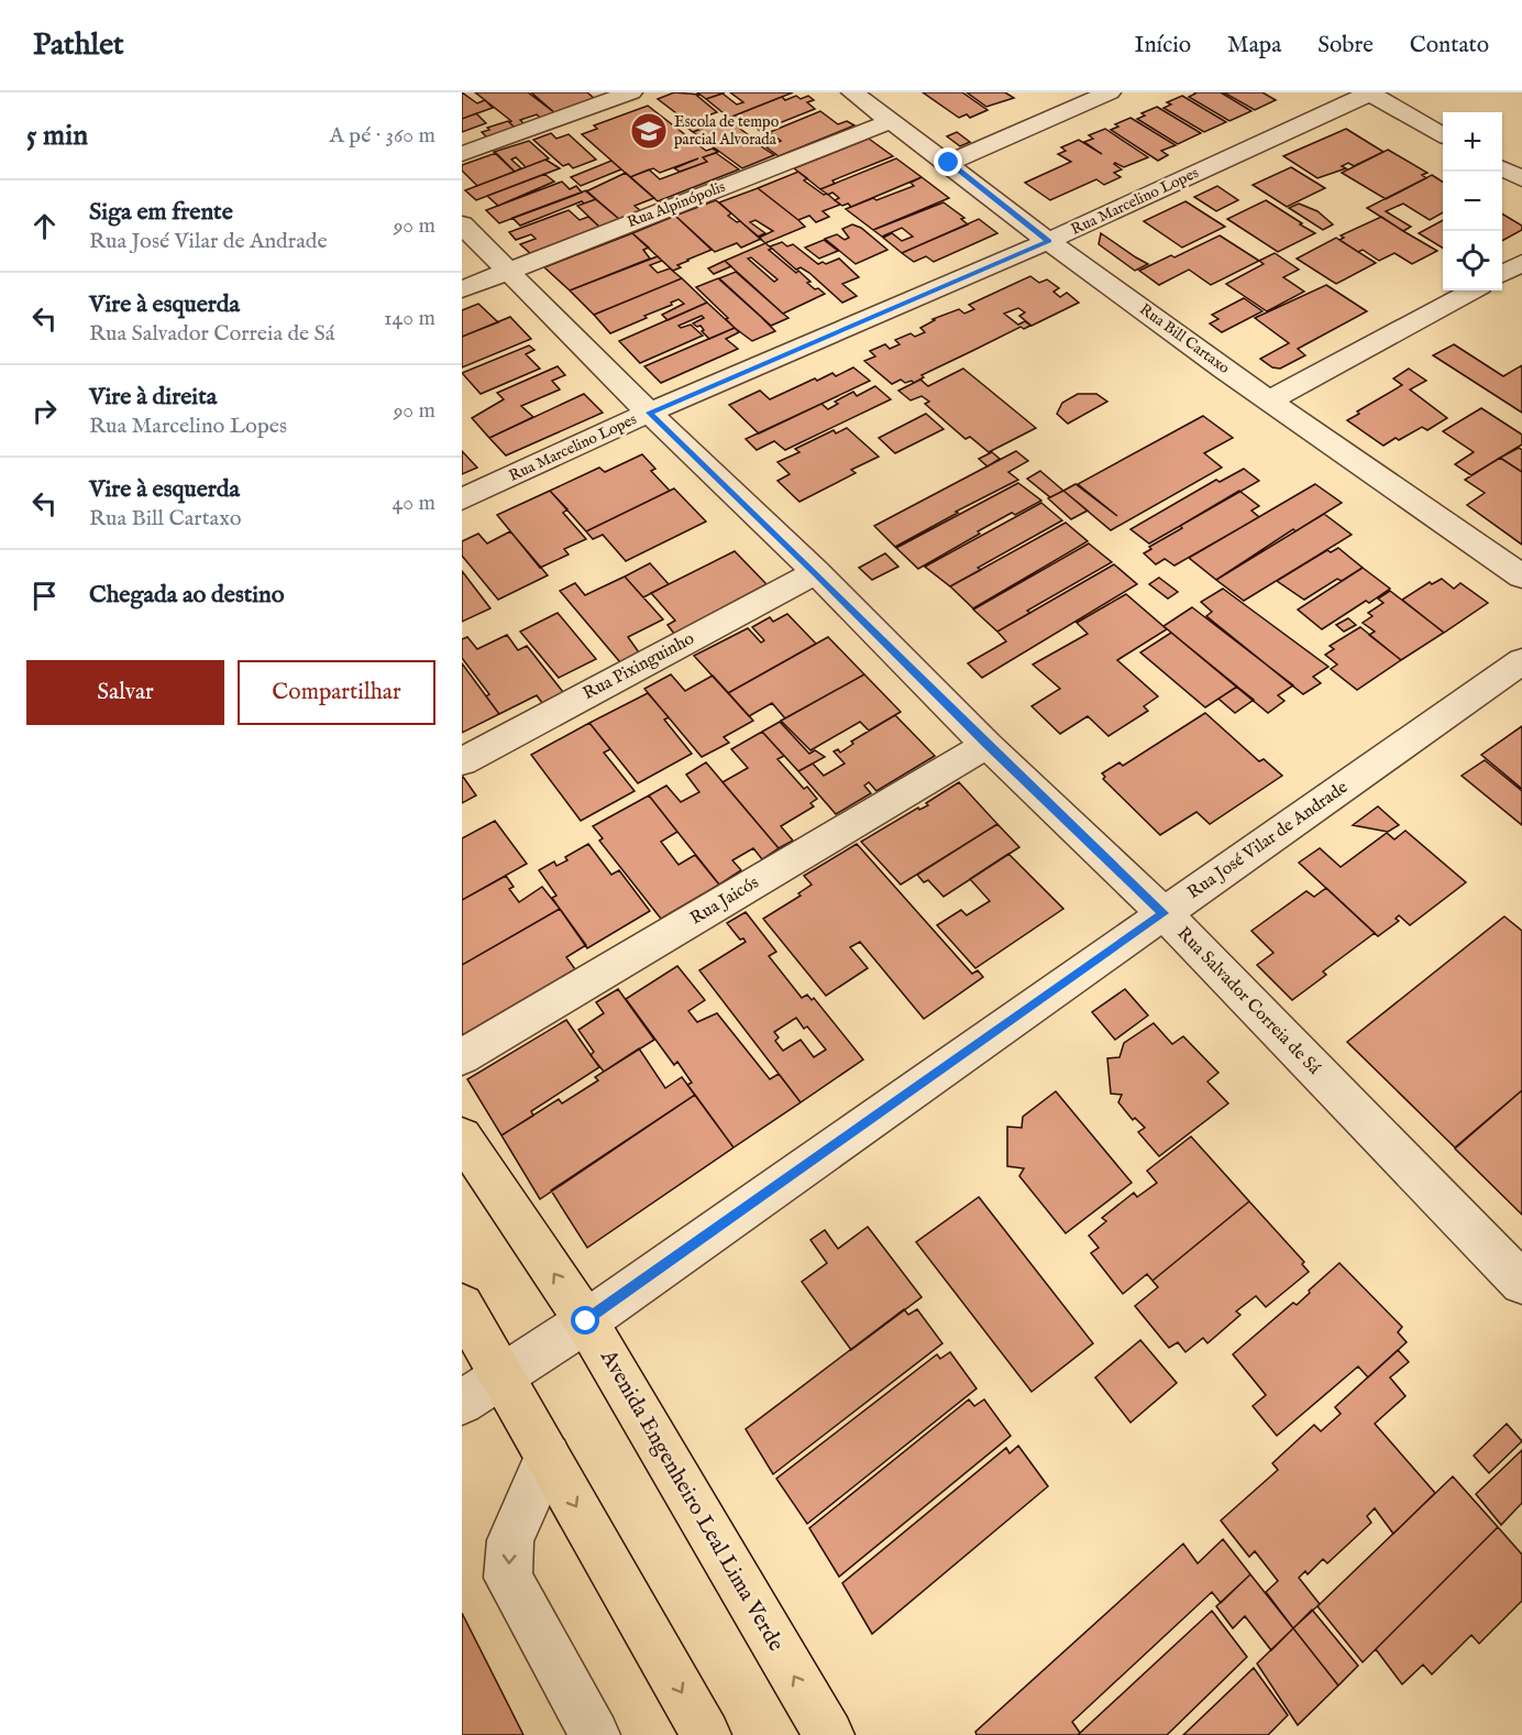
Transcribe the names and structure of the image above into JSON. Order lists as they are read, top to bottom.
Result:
{
  "streets": {
    "main road": ["Avenida Engenheiro Leal Lima Verde"],
    "street": [
      "Rua Marcelino Lopes",
      "Rua Alpinópolis",
      "Rua Bill Cartaxo",
      "Rua Pixinguinho",
      "Rua José Vilar de Andrade",
      "Rua Jaicós",
      "Rua Salvador Correia de Sá"
    ]
  },
  "crossings": [
    ["Rua Marcelino Lopes", "Rua Bill Cartaxo"],
    ["Rua Marcelino Lopes", "Rua Salvador Correia de Sá"],
    ["Rua Alpinópolis", "Rua Bill Cartaxo"],
    ["Rua Alpinópolis", "Rua Salvador Correia de Sá"],
    ["Rua Pixinguinho", "Rua Salvador Correia de Sá"],
    ["Rua José Vilar de Andrade", "Rua Salvador Correia de Sá"],
    ["Rua José Vilar de Andrade", "Avenida Engenheiro Leal Lima Verde"],
    ["Rua Jaicós", "Rua Salvador Correia de Sá"]
  ],
  "places": {
    "school or university": ["Escola de tempo parcial Alvorada"]
  },
  "page": {
    "header": "Pathlet",
    "nav": [
      "Início",
      "Mapa",
      "Sobre",
      "Contato"
    ],
    "heading": ["5 min", "A pé · 360 m"],
    "map_buttons": ["+", "−"],
    "list": [
      ["Siga em frente", "Rua José Vilar de Andrade", "90 m"],
      ["Vire à esquerda", "Rua Salvador Correia de Sá", "140 m"],
      ["Vire à direita", "Rua Marcelino Lopes", "90 m"],
      ["Vire à esquerda", "Rua Bill Cartaxo", "40 m"],
      "Chegada ao destino"
    ],
    "buttons": ["Salvar", "Compartilhar"]
  }
}
